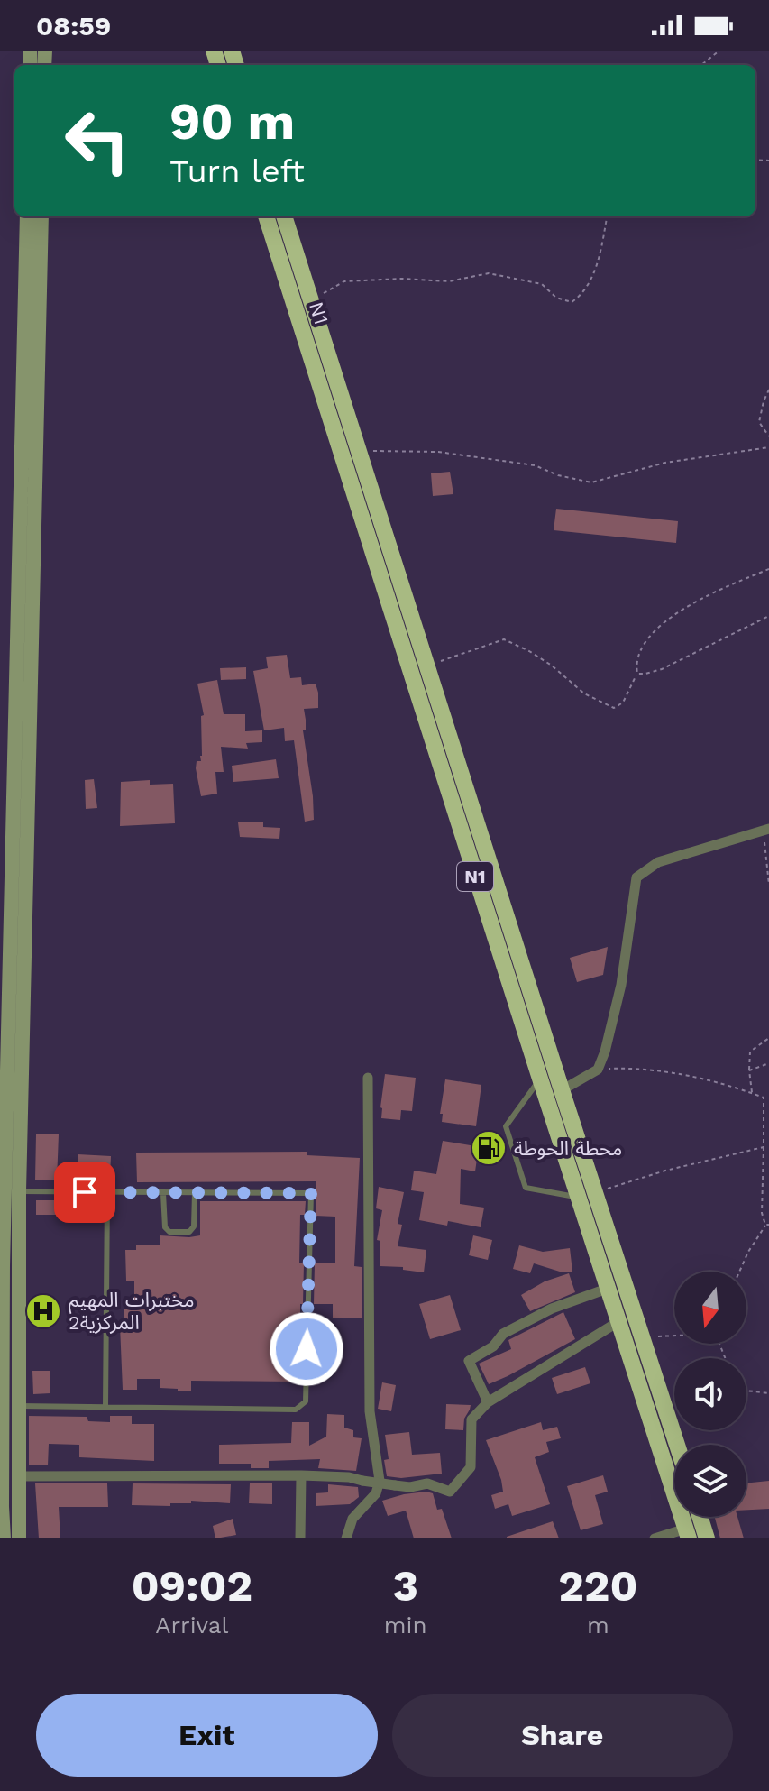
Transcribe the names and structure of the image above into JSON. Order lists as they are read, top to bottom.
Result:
{
  "streets": {
    "highway": ["N1"]
  },
  "places": {
    "fuel station": ["محطة الحوطة"],
    "hospital": ["مختبرات المهيم المركزية2"]
  },
  "north": "bottom",
  "page": {
    "status": "08:59",
    "turn": ["90 m", "Turn left"],
    "eta": [
      "09:02",
      "Arrival",
      "3",
      "min",
      "220",
      "m"
    ],
    "buttons": ["Exit", "Share"]
  }
}
